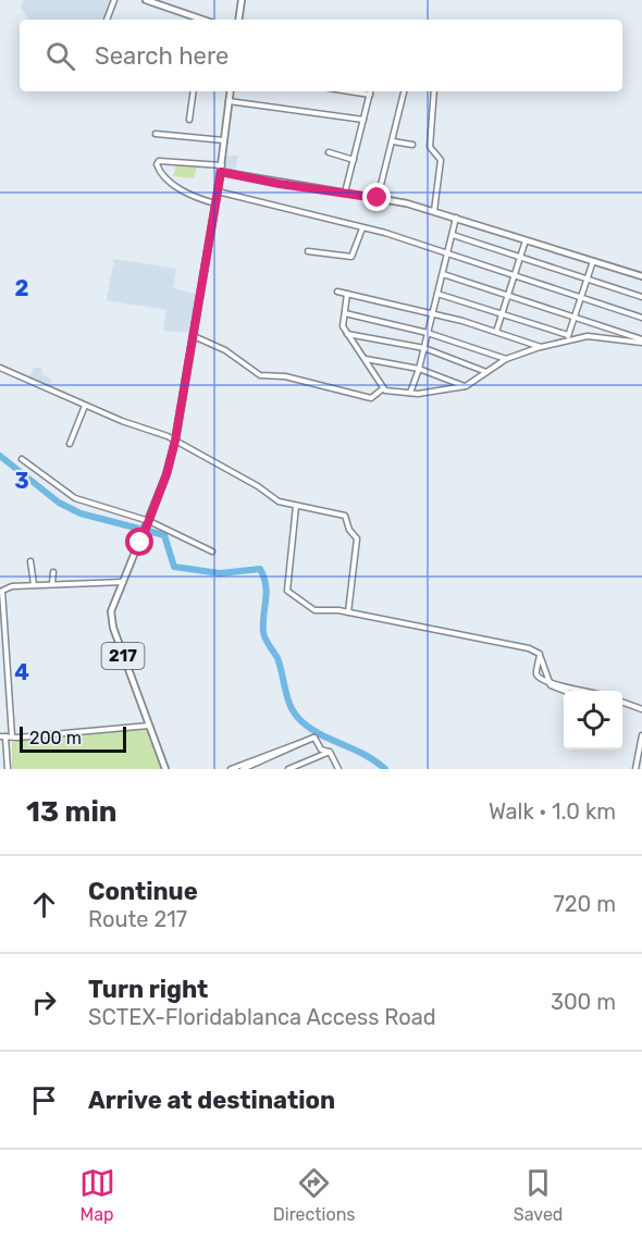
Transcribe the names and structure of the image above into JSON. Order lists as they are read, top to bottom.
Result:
{
  "streets": {
    "main road": ["217"]
  },
  "scale_bar": "200 m",
  "page": {
    "search": "Search here",
    "scale": "200 m",
    "heading": ["13 min", "Walk · 1.0 km"],
    "list": [
      ["Continue", "Route 217", "720 m"],
      ["Turn right", "SCTEX-Floridablanca Access Road", "300 m"],
      "Arrive at destination"
    ],
    "nav": ["Map", "Directions", "Saved"]
  },
  "grid": {
    "rows": ["2", "3", "4"]
  }
}
